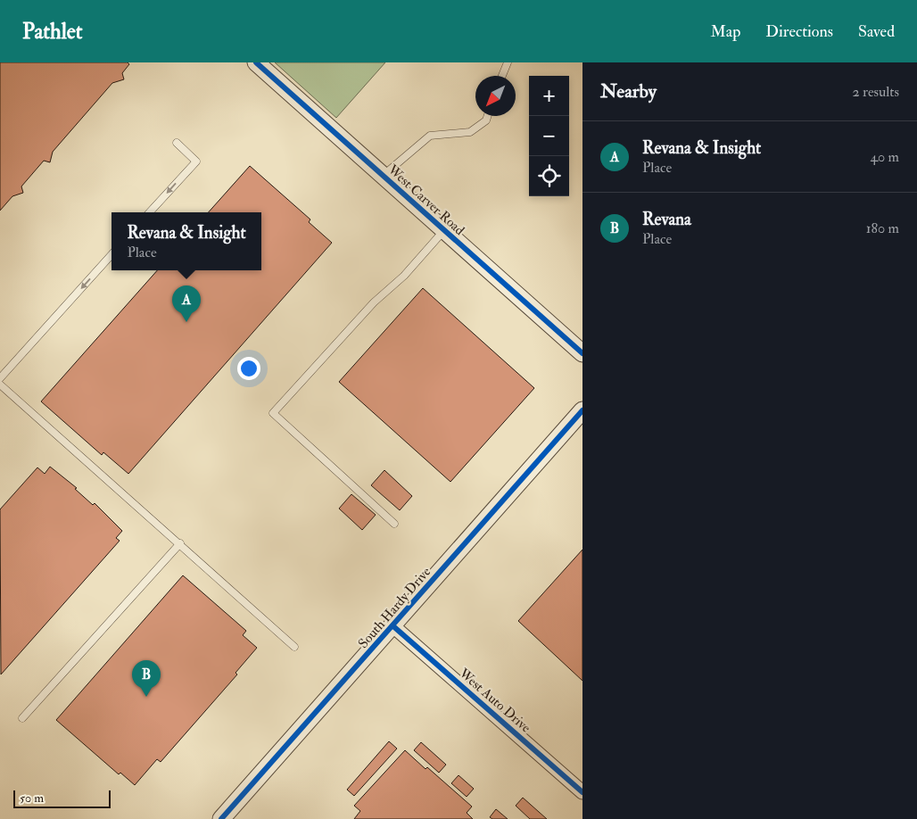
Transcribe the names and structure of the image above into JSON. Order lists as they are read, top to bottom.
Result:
{
  "streets": {
    "street": ["West Carver Road", "South Hardy Drive", "West Auto Drive"]
  },
  "crossings": [
    ["South Hardy Drive", "West Auto Drive"]
  ],
  "scale_bar": "50 m",
  "north": "bottom left",
  "page": {
    "header": "Pathlet",
    "nav": ["Map", "Directions", "Saved"],
    "heading": ["Nearby", "2 results"],
    "map_buttons": ["+", "−"],
    "list": [
      {
        "mark": "A",
        "name": "Revana & Insight",
        "note": "Place",
        "value": "40 m"
      },
      {
        "mark": "B",
        "name": "Revana",
        "note": "Place",
        "value": "180 m"
      }
    ],
    "popup": ["Revana & Insight", "Place"],
    "pins": ["A", "B"],
    "scale": "50 m"
  }
}
